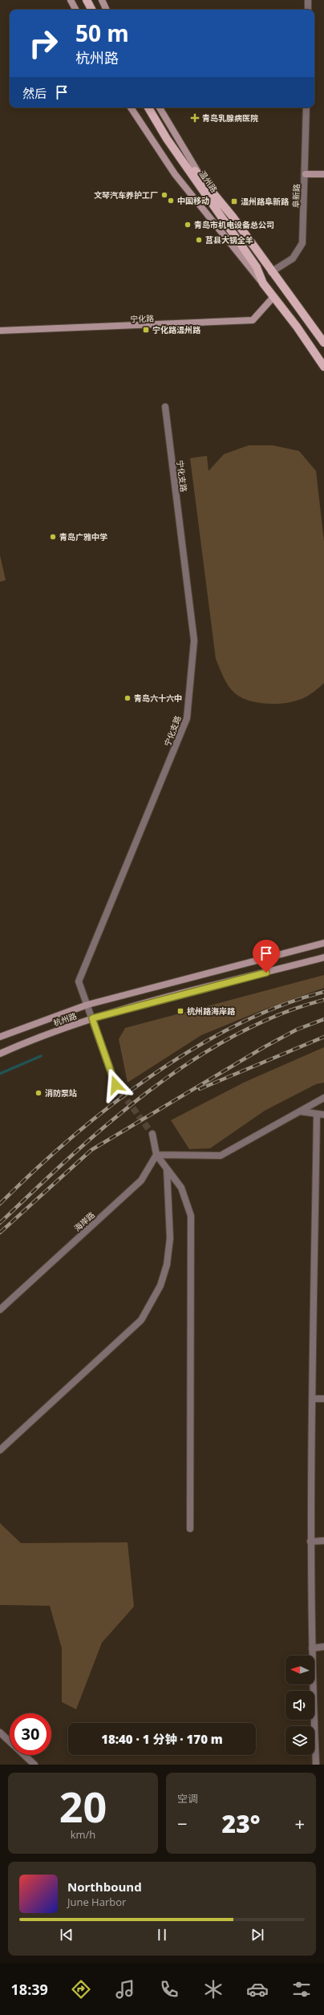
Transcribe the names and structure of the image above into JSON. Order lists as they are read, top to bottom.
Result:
{
  "streets": {
    "main road": ["温州路", "宁化路", "杭州路"],
    "street": ["阜新路", "宁化支路", "海岸路"]
  },
  "crossings": [
    ["温州路", "阜新路"],
    ["温州路", "宁化路"],
    ["宁化支路", "杭州路"]
  ],
  "places": {
    "health": ["青岛乳腺病医院"],
    "other": [
      "文琴汽车养护工厂",
      "中国移动",
      "青岛市机电设备总公司",
      "莒县大锅全羊",
      "青岛广雅中学",
      "青岛六十六中",
      "消防泵站"
    ],
    "transit": ["温州路阜新路", "宁化路温州路", "杭州路海岸路"]
  },
  "north": "left",
  "page": {
    "turn": ["50 m", "杭州路"],
    "then": "然后",
    "limit": "30",
    "trip": "18:40 · 1 分钟 · 170 m",
    "tile": [
      ["20", "km/h"],
      "空调"
    ],
    "heat": ["−", "23°", "+"],
    "song": ["Northbound", "June Harbor"],
    "tabs": "18:39"
  }
}
